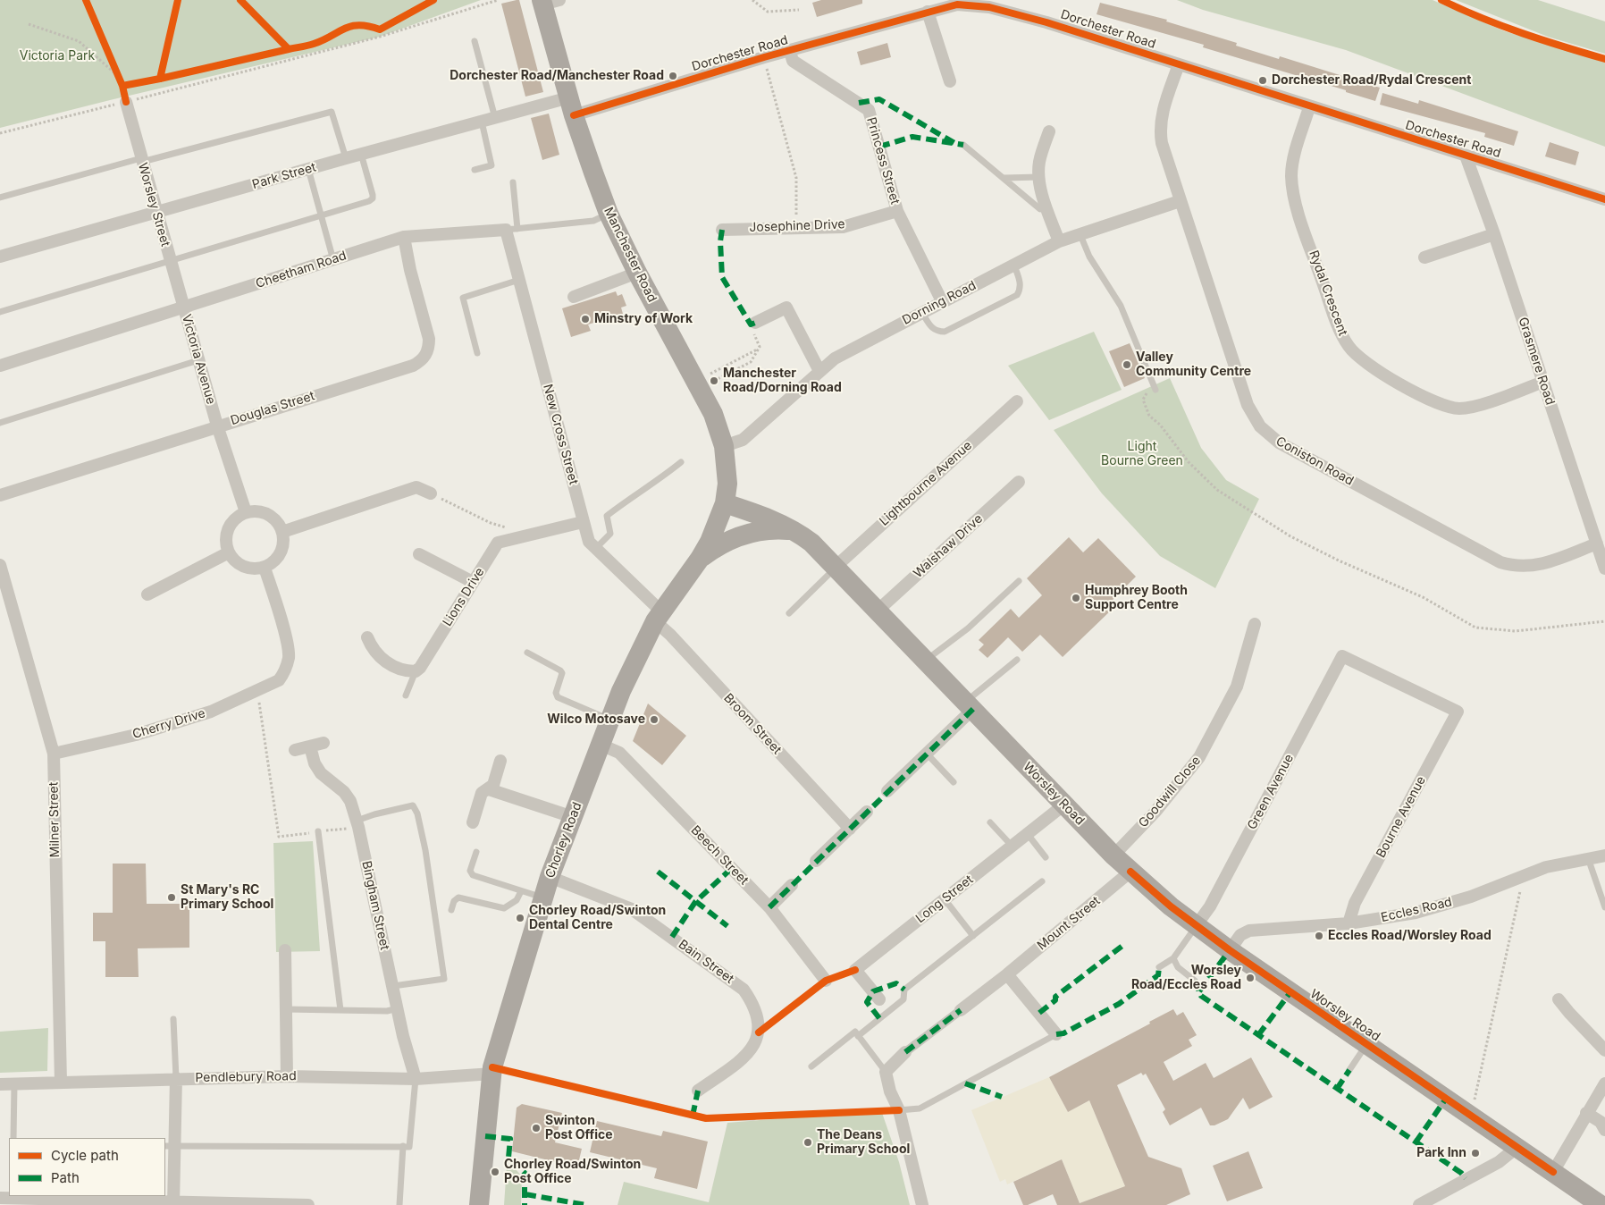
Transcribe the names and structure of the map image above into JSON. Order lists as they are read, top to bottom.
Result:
{
  "streets": {
    "main road": ["Manchester Road", "Worsley Road", "Chorley Road"],
    "street": [
      "Dorchester Road",
      "Princess Street",
      "Park Street",
      "Worsley Street",
      "Josephine Drive",
      "Cheetham Road",
      "Rydal Crescent",
      "Dorning Road",
      "Victoria Avenue",
      "Grasmere Road",
      "Douglas Street",
      "New Cross Street",
      "Coniston Road",
      "Lightbourne Avenue",
      "Walshaw Drive",
      "Lions Drive",
      "Cherry Drive",
      "Broom Street",
      "Goodwill Close",
      "Green Avenue",
      "Bourne Avenue",
      "Milner Street",
      "Beech Street",
      "Long Street",
      "Bingham Street",
      "Eccles Road",
      "Mount Street",
      "Bain Street",
      "Pendlebury Road"
    ]
  },
  "crossings": [
    ["Dorchester Road", "Princess Street"],
    ["Dorchester Road", "Park Street"],
    ["Dorchester Road", "Manchester Road"],
    ["Dorchester Road", "Rydal Crescent"],
    ["Dorchester Road", "Grasmere Road"],
    ["Dorchester Road", "Coniston Road"],
    ["Princess Street", "Josephine Drive"],
    ["Princess Street", "Dorning Road"],
    ["Park Street", "Worsley Street"],
    ["Park Street", "Manchester Road"],
    ["Worsley Street", "Cheetham Road"],
    ["Worsley Street", "Victoria Avenue"],
    ["Manchester Road", "Cheetham Road"],
    ["Manchester Road", "Dorning Road"],
    ["Manchester Road", "Worsley Road"],
    ["Manchester Road", "Chorley Road"],
    ["Cheetham Road", "Victoria Avenue"],
    ["Cheetham Road", "Douglas Street"],
    ["Cheetham Road", "New Cross Street"],
    ["Rydal Crescent", "Grasmere Road"],
    ["Dorning Road", "Coniston Road"],
    ["Victoria Avenue", "Douglas Street"],
    ["Victoria Avenue", "Cherry Drive"],
    ["Grasmere Road", "Coniston Road"],
    ["New Cross Street", "Lions Drive"],
    ["New Cross Street", "Broom Street"],
    ["New Cross Street", "Chorley Road"],
    ["Lightbourne Avenue", "Worsley Road"],
    ["Walshaw Drive", "Worsley Road"],
    ["Cherry Drive", "Milner Street"],
    ["Broom Street", "Chorley Road"],
    ["Goodwill Close", "Worsley Road"],
    ["Green Avenue", "Worsley Road"],
    ["Green Avenue", "Bourne Avenue"],
    ["Worsley Road", "Chorley Road"],
    ["Worsley Road", "Long Street"],
    ["Worsley Road", "Eccles Road"],
    ["Worsley Road", "Mount Street"],
    ["Bourne Avenue", "Eccles Road"],
    ["Milner Street", "Pendlebury Road"],
    ["Chorley Road", "Beech Street"],
    ["Chorley Road", "Bain Street"],
    ["Chorley Road", "Pendlebury Road"],
    ["Bingham Street", "Pendlebury Road"]
  ],
  "parks": ["Victoria Park", "Light Bourne Green"],
  "places": [
    "Dorchester Road/Manchester Road",
    "Dorchester Road/Rydal Crescent",
    "Minstry of Work",
    "Valley Community Centre",
    "Manchester Road/Dorning Road",
    "Humphrey Booth Support Centre",
    "Wilco Motosave",
    "St Mary's RC Primary School",
    "Chorley Road/Swinton Dental Centre",
    "Eccles Road/Worsley Road",
    "Worsley Road/Eccles Road",
    "Swinton Post Office",
    "The Deans Primary School",
    "Park Inn",
    "Chorley Road/Swinton Post Office"
  ],
  "legend": ["Cycle path", "Path"]
}
